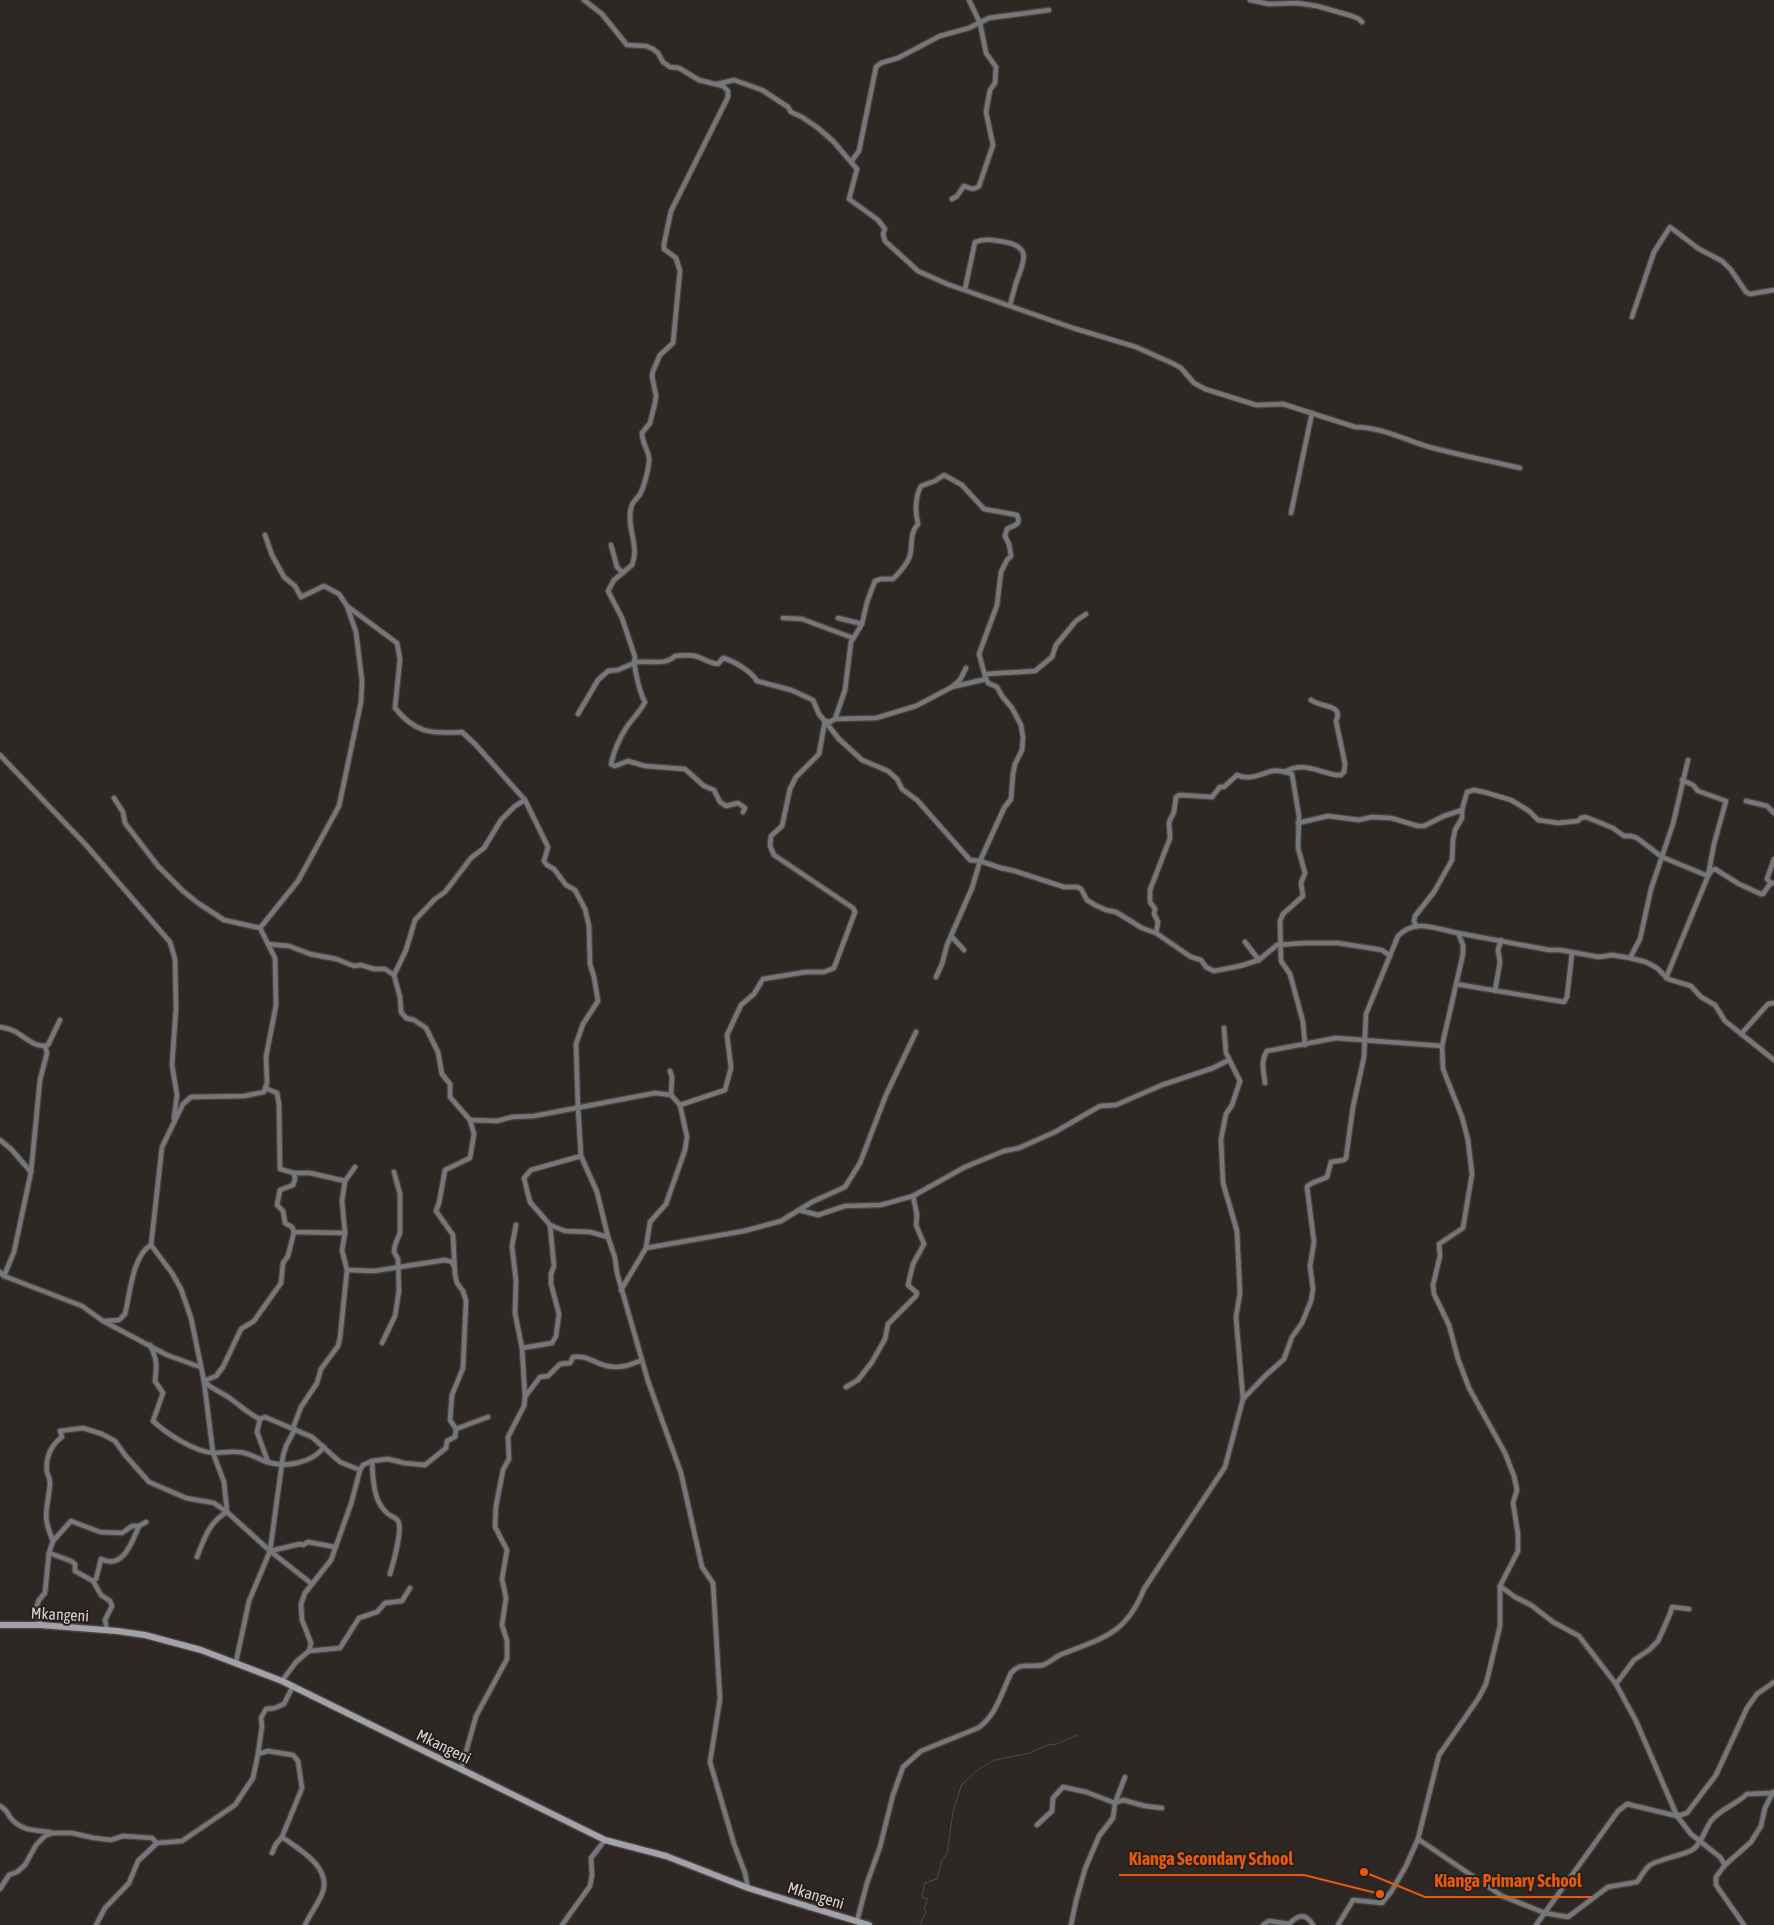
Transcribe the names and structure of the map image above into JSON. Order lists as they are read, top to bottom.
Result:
{
  "streets": {
    "street": ["Mkangeni"]
  },
  "places": ["Kianga Primary School", "Kianga Secondary School"]
}
